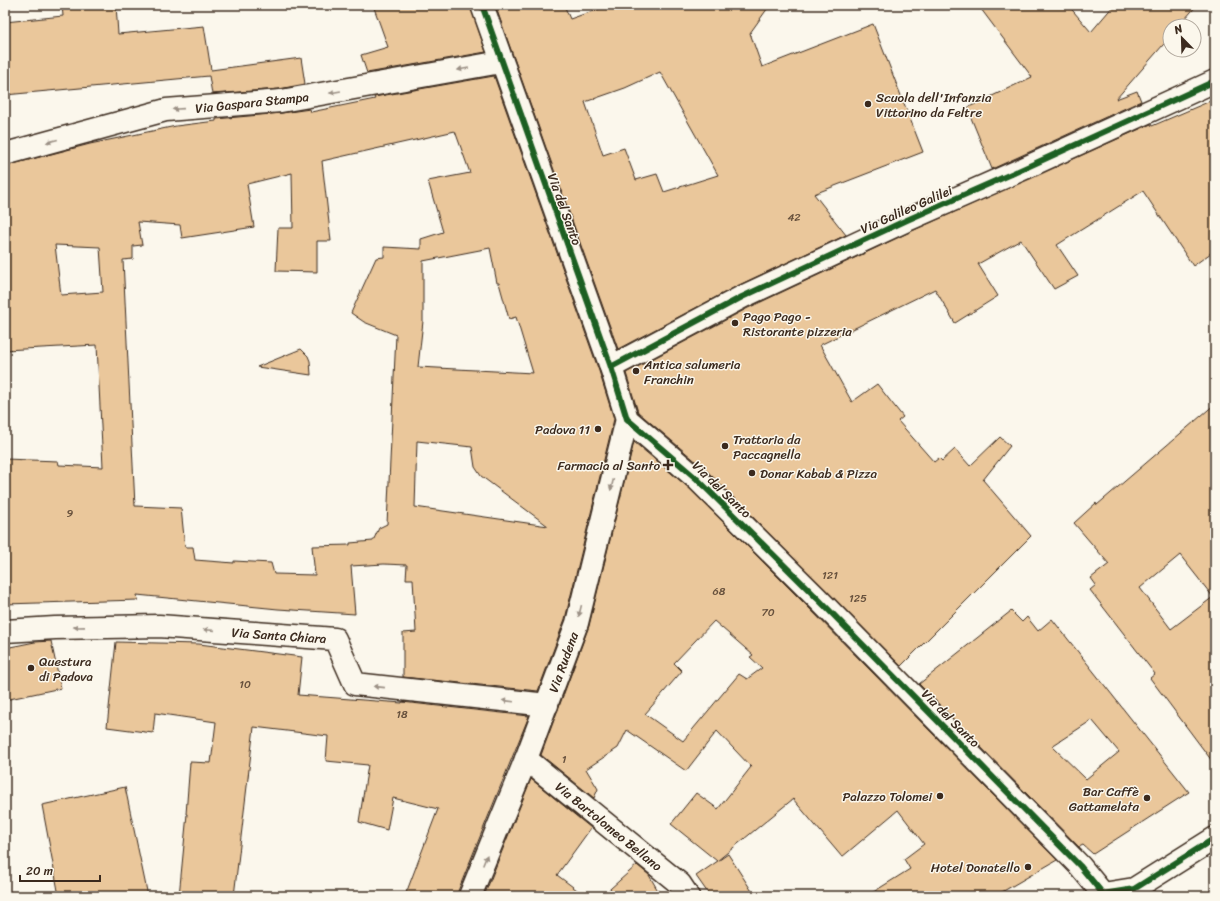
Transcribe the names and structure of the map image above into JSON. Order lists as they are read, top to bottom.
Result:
{
  "streets": {
    "street": [
      "Via Gaspara Stampa",
      "Via del Santo",
      "Via Galileo Galilei",
      "Via Santa Chiara",
      "Via Rudena",
      "Via Bartolomeo Bellano"
    ]
  },
  "crossings": [
    ["Via Gaspara Stampa", "Via del Santo"],
    ["Via del Santo", "Via Galileo Galilei"],
    ["Via del Santo", "Via Rudena"],
    ["Via Santa Chiara", "Via Rudena"],
    ["Via Rudena", "Via Bartolomeo Bellano"]
  ],
  "one_way": ["Via Gaspara Stampa", "Via Santa Chiara"],
  "places": {
    "other": [
      "Scuola dell'Infanzia Vittorino da Feltre",
      "Pago Pago - Ristorante pizzeria",
      "Antica salumeria Franchin",
      "Padova 11",
      "Trattoria da Paccagnella",
      "Donar Kabab & Pizza",
      "Questura di Padova",
      "Palazzo Tolomei",
      "Bar Caffè Gattamelata",
      "Hotel Donatello"
    ],
    "health": ["Farmacia al Santo"]
  },
  "house_numbers": [
    "42",
    "9",
    "121",
    "68",
    "125",
    "70",
    "10",
    "18",
    "1"
  ],
  "scale_bar": "20 m",
  "north": "top left"
}
